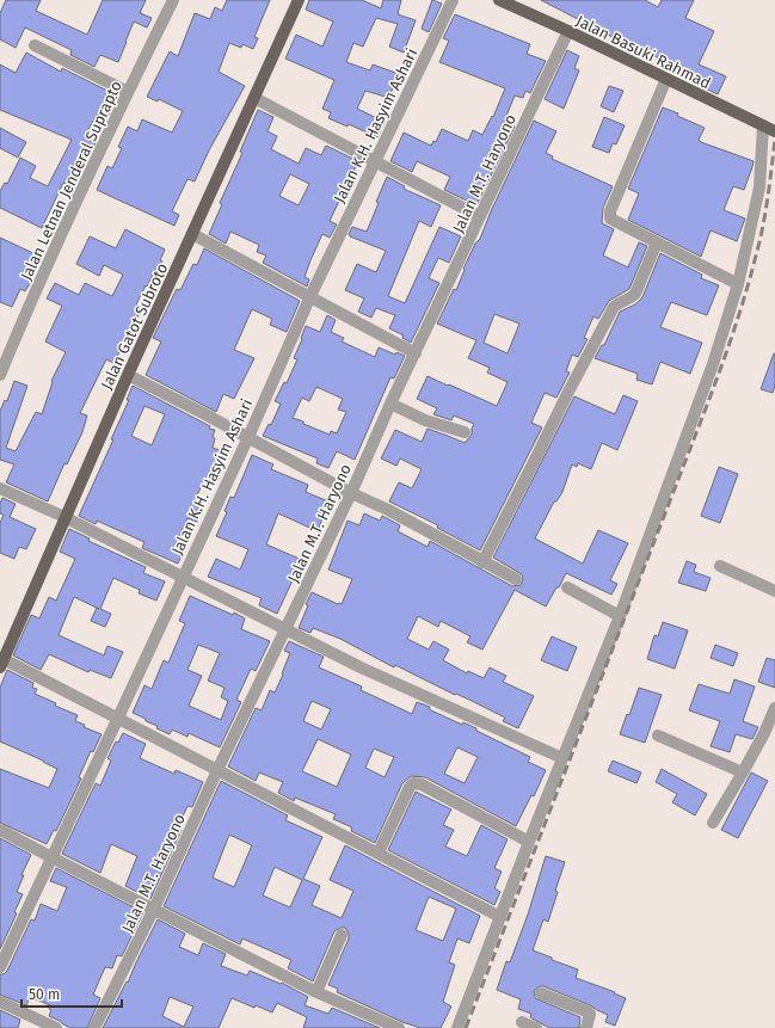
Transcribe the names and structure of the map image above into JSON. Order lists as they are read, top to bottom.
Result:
{
  "streets": {
    "main road": ["Jalan Basuki Rahmad", "Jalan Gatot Subroto"],
    "street": ["Jalan K.H. Hasyim Ashari", "Jalan M.T. Haryono", "Jalan Letnan Jenderal Suprapto"]
  },
  "crossings": [
    ["Jalan Basuki Rahmad", "Jalan M.T. Haryono"]
  ],
  "scale_bar": "50 m"
}
